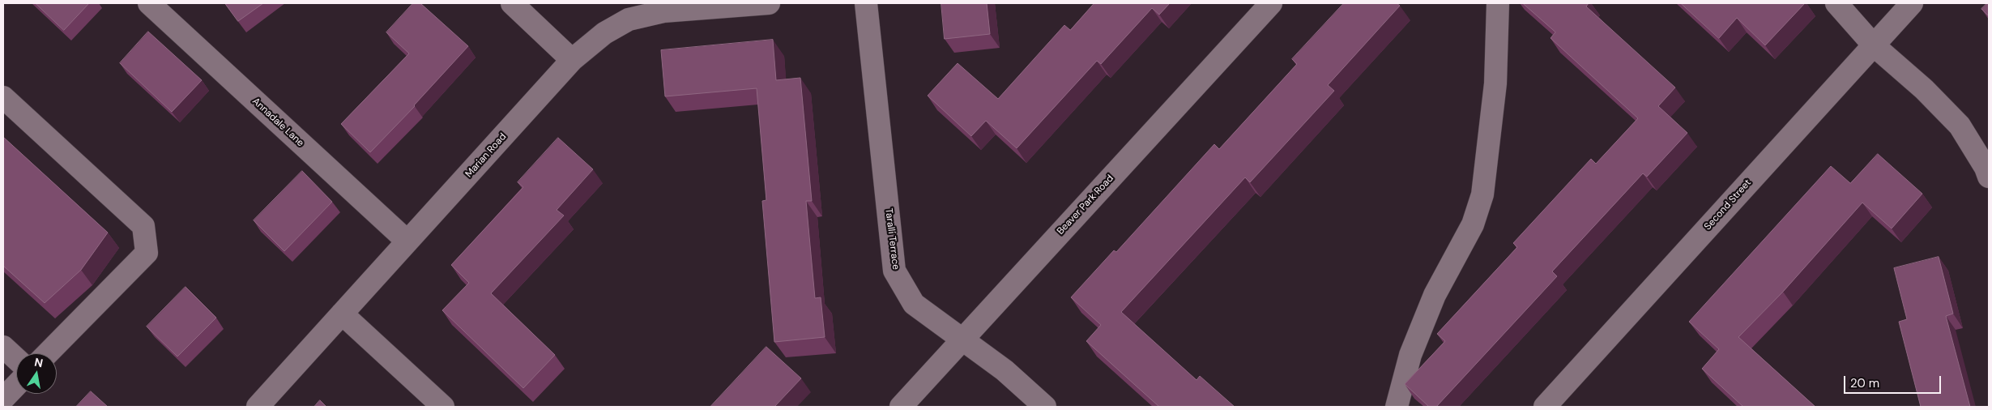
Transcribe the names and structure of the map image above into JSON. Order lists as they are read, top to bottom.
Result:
{
  "streets": {
    "street": [
      "Annadale Lane",
      "Marian Road",
      "Beaver Park Road",
      "Second Street",
      "Taralli Terrace"
    ]
  },
  "crossings": [
    ["Annadale Lane", "Marian Road"],
    ["Beaver Park Road", "Taralli Terrace"]
  ],
  "scale_bar": "20 m",
  "north": "top"
}
